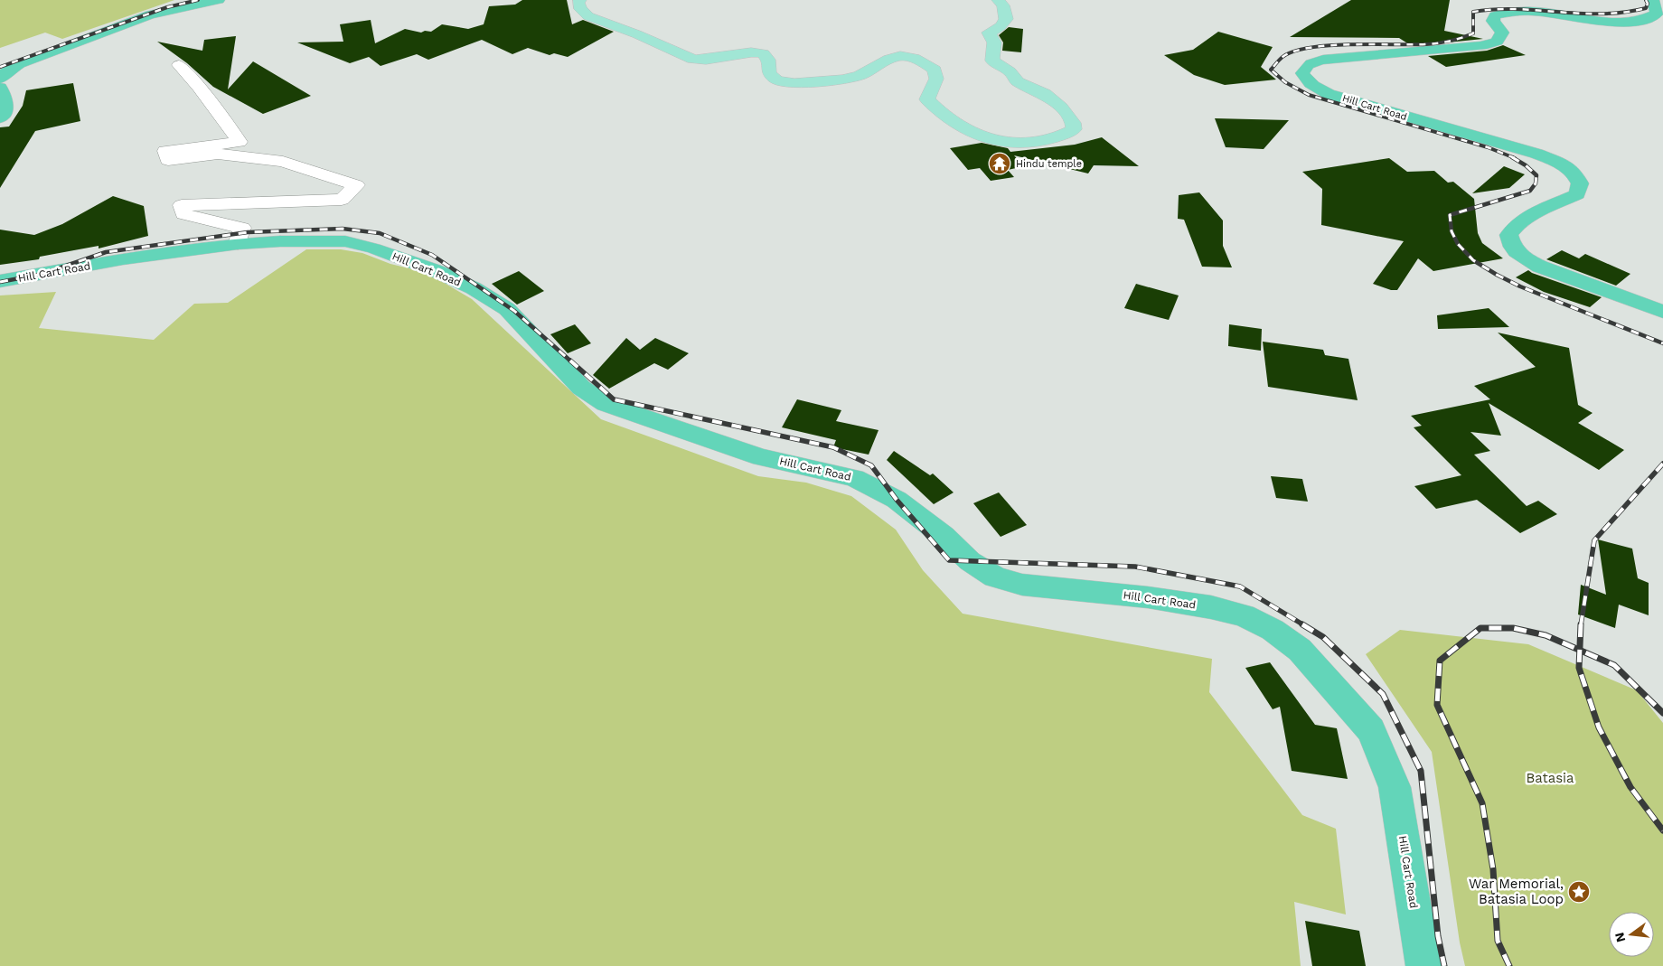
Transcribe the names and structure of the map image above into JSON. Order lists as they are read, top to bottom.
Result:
{
  "streets": {
    "highway": ["Hill Cart Road"]
  },
  "parks": ["Batasia"],
  "places": {
    "temple": ["Hindu temple"],
    "place": ["War Memorial, Batasia Loop"]
  },
  "north": "left"
}
